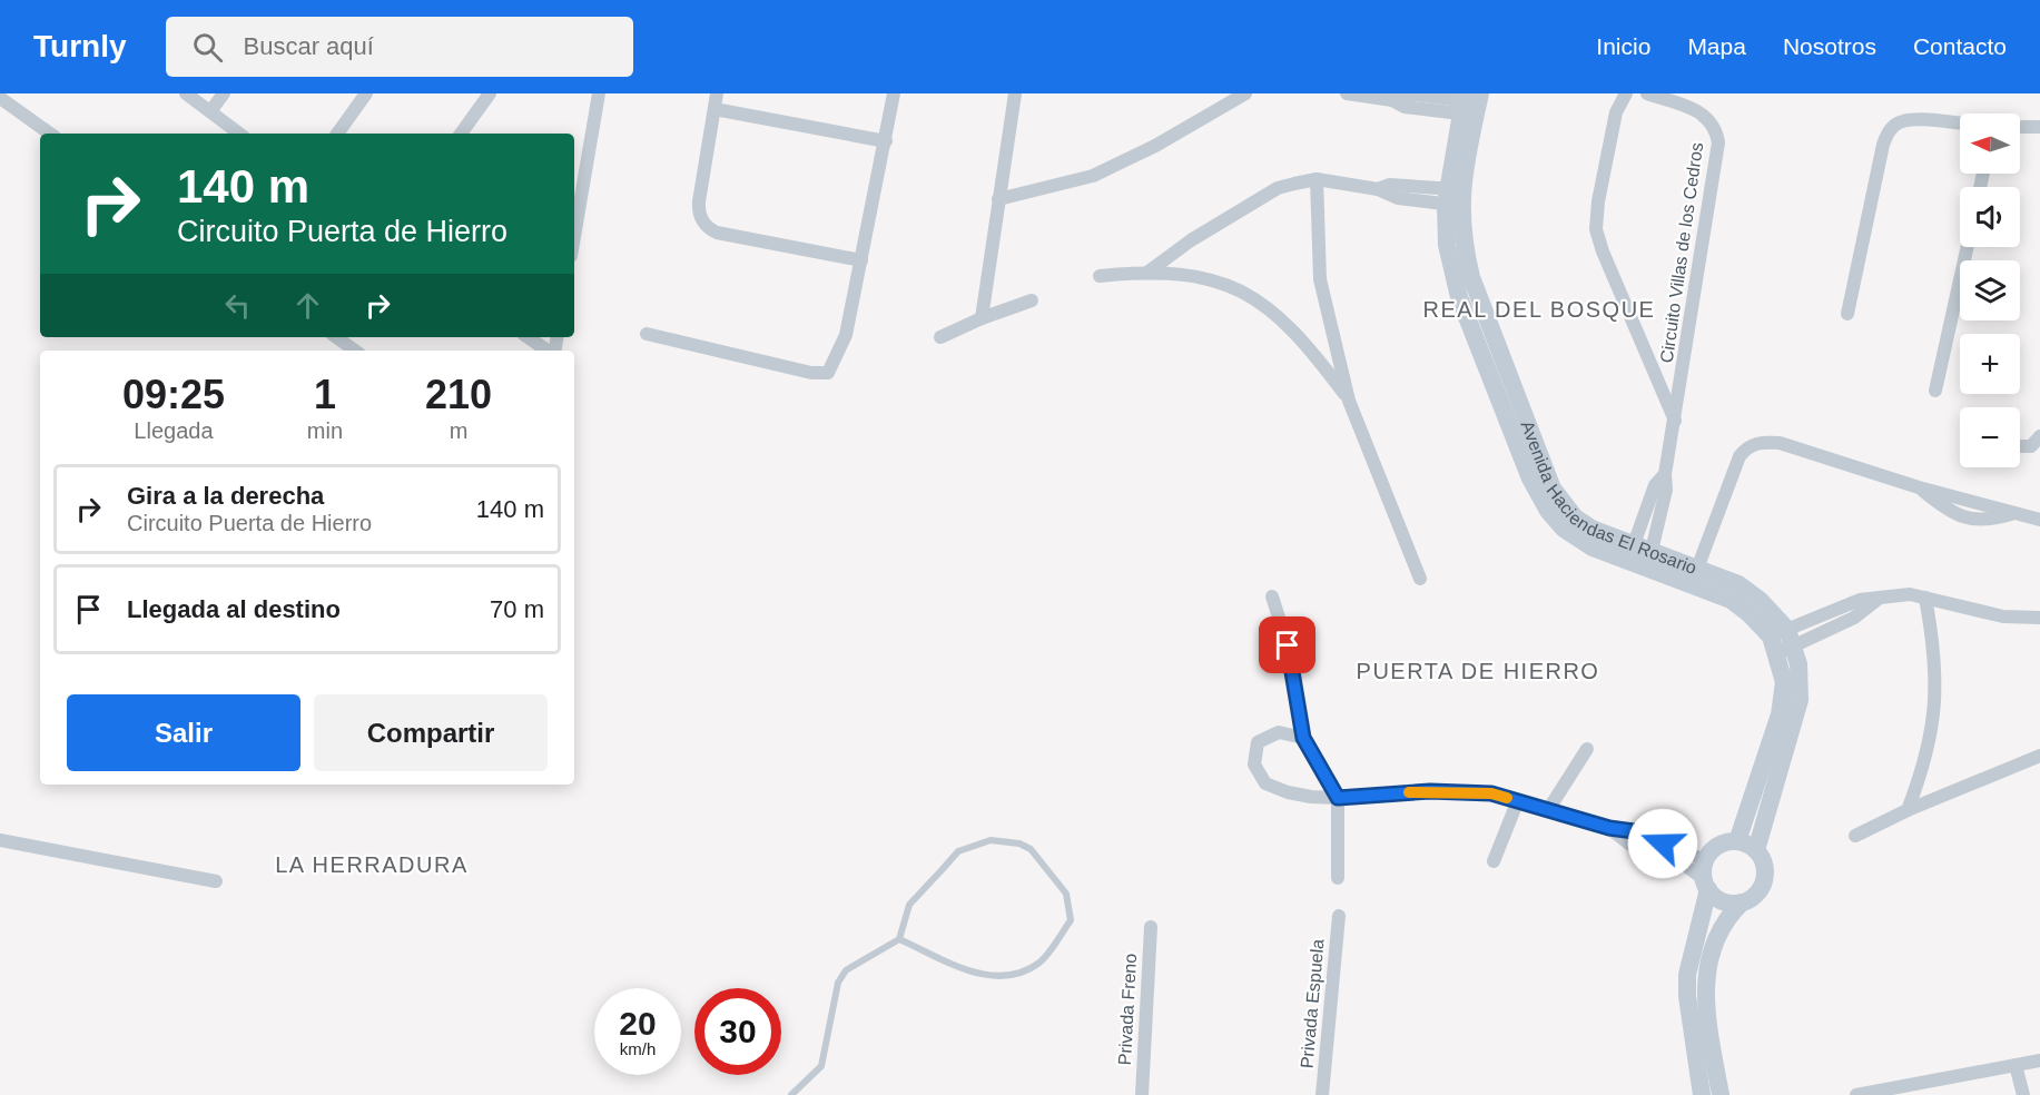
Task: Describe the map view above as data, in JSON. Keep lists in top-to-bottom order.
{
  "streets": {
    "street": [
      "Circuito Villas de los Cedros",
      "Avenida Haciendas El Rosario",
      "Privada Espuela",
      "Privada Freno"
    ]
  },
  "crossings": [
    ["Circuito Villas de los Cedros", "Avenida Haciendas El Rosario"]
  ],
  "districts": ["REAL DEL BOSQUE", "PUERTA DE HIERRO", "LA HERRADURA"],
  "north": "left",
  "page": {
    "header": "Turnly",
    "search": "Buscar aquí",
    "nav": [
      "Inicio",
      "Mapa",
      "Nosotros",
      "Contacto"
    ],
    "map_buttons": ["+", "−"],
    "turn": ["140 m", "Circuito Puerta de Hierro"],
    "eta": [
      "09:25",
      "Llegada",
      "1",
      "min",
      "210",
      "m"
    ],
    "list": [
      {
        "name": "Gira a la derecha",
        "note": "Circuito Puerta de Hierro",
        "value": "140 m"
      },
      {
        "name": "Llegada al destino",
        "value": "70 m"
      }
    ],
    "buttons": ["Salir", "Compartir"],
    "speed": "20 km/h",
    "limit": "30"
  }
}
